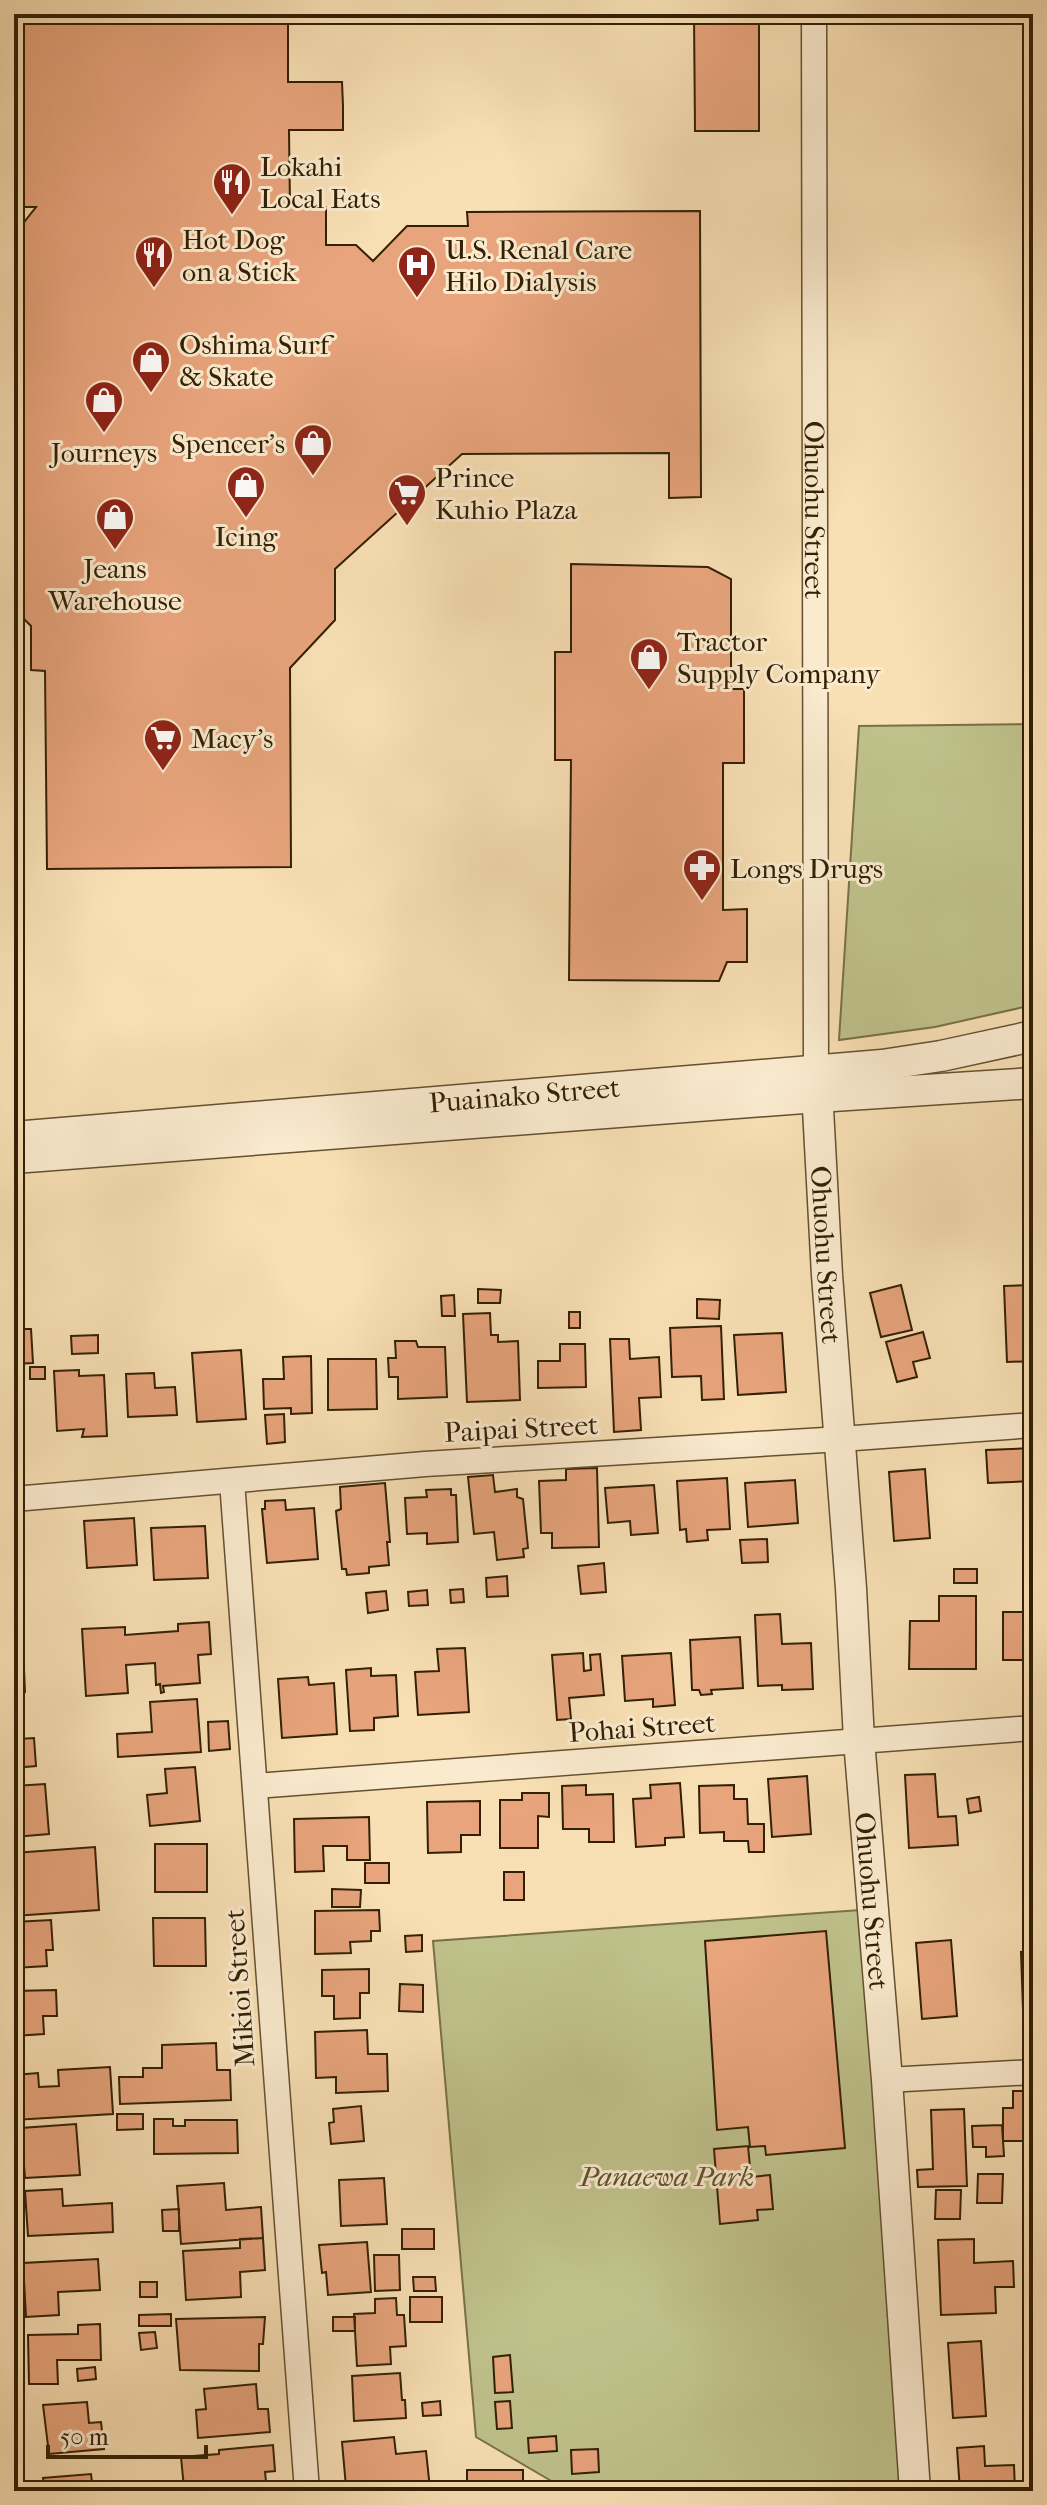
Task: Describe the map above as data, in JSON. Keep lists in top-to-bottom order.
{
  "streets": {
    "street": [
      "Ohuohu Street",
      "Puainako Street",
      "Paipai Street",
      "Pohai Street",
      "Mikioi Street"
    ]
  },
  "crossings": [
    ["Ohuohu Street", "Puainako Street"],
    ["Ohuohu Street", "Paipai Street"],
    ["Ohuohu Street", "Pohai Street"],
    ["Paipai Street", "Mikioi Street"],
    ["Pohai Street", "Mikioi Street"]
  ],
  "parks": ["Panaewa Park"],
  "places": {
    "restaurant": ["Lokahi Local Eats", "Hot Dog on a Stick"],
    "hospital": ["U.S. Renal Care Hilo Dialysis"],
    "shop": [
      "Oshima Surf & Skate",
      "Journeys",
      "Spencer's",
      "Icing",
      "Jeans Warehouse",
      "Tractor Supply Company"
    ],
    "supermarket": ["Prince Kuhio Plaza", "Macy's"],
    "pharmacy": ["Longs Drugs"]
  },
  "scale_bar": "50 m"
}
